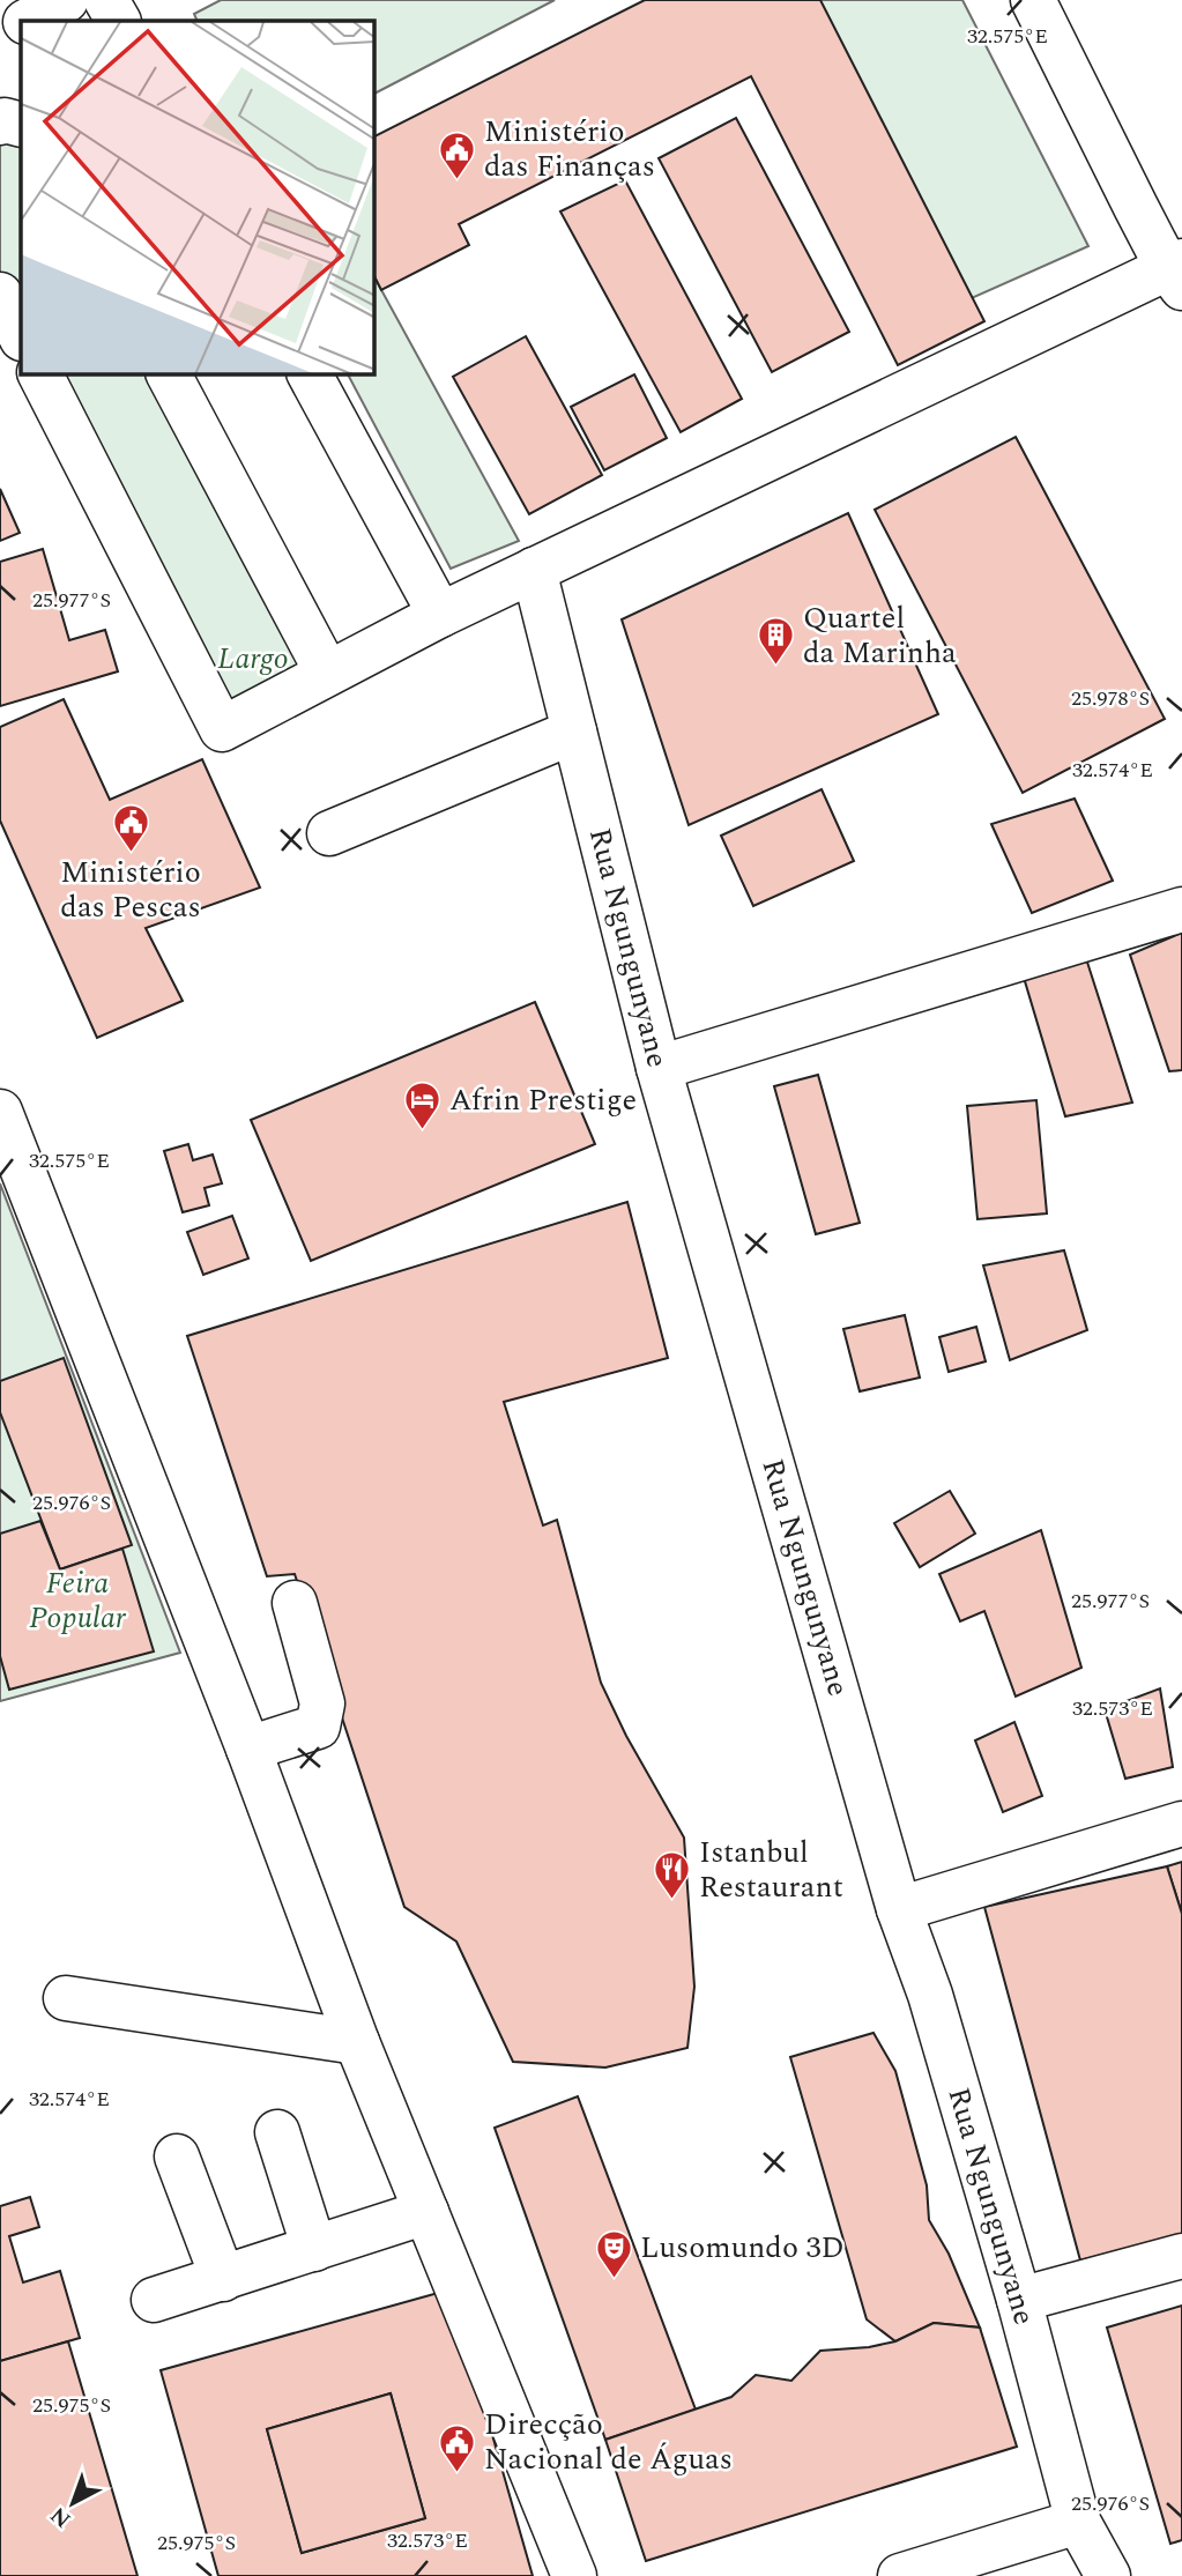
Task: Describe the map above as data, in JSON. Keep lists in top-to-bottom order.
{
  "streets": {
    "street": ["Rua Ngungunyane"]
  },
  "parks": ["Largo", "Feira Popular"],
  "places": {
    "public building": ["Ministério das Finanças", "Ministério das Pescas", "Direcção Nacional de Águas"],
    "building": ["Quartel da Marinha"],
    "hotel": ["Afrin Prestige"],
    "restaurant": ["Istanbul Restaurant"],
    "theatre": ["Lusomundo 3D"]
  },
  "north": "bottom left",
  "coordinates": [
    "32.575°E",
    "25.977°S",
    "25.978°S",
    "32.574°E",
    "25.976°S",
    "32.573°E",
    "25.975°S"
  ]
}
